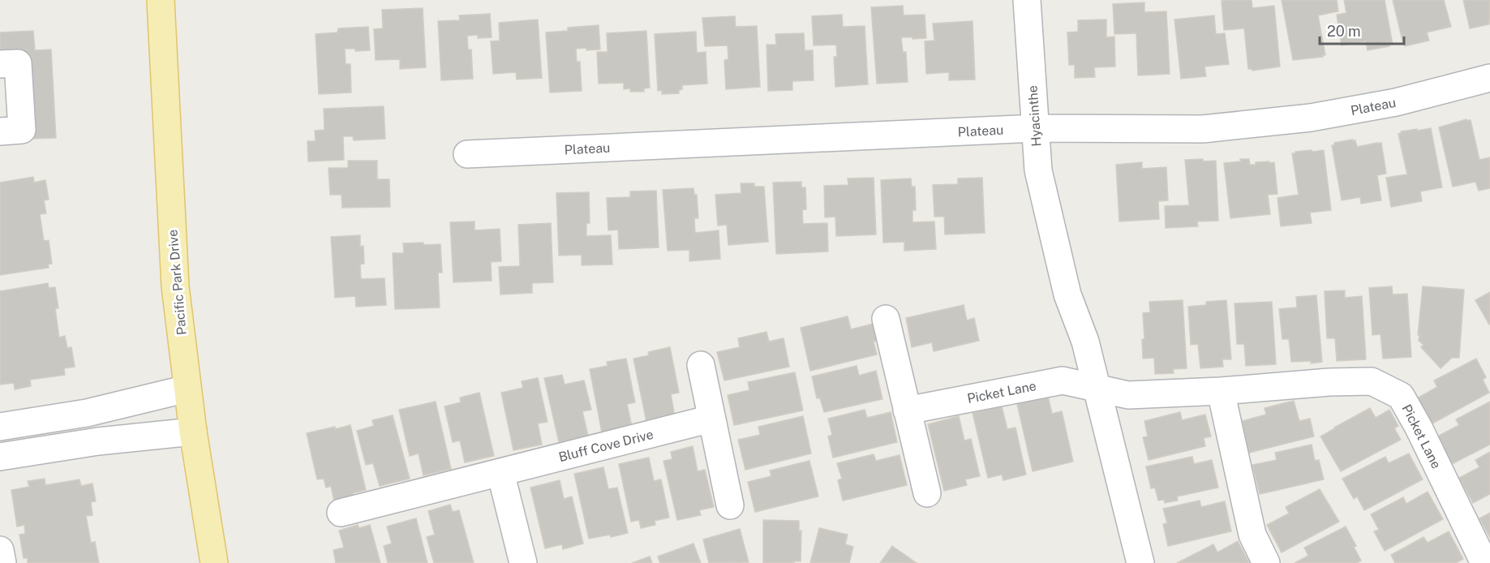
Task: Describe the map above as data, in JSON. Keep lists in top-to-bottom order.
{
  "streets": {
    "main road": ["Pacific Park Drive"],
    "street": [
      "Plateau",
      "Hyacinthe",
      "Picket Lane",
      "Bluff Cove Drive"
    ]
  },
  "crossings": [
    ["Plateau", "Hyacinthe"],
    ["Hyacinthe", "Picket Lane"]
  ],
  "scale_bar": "20 m"
}
